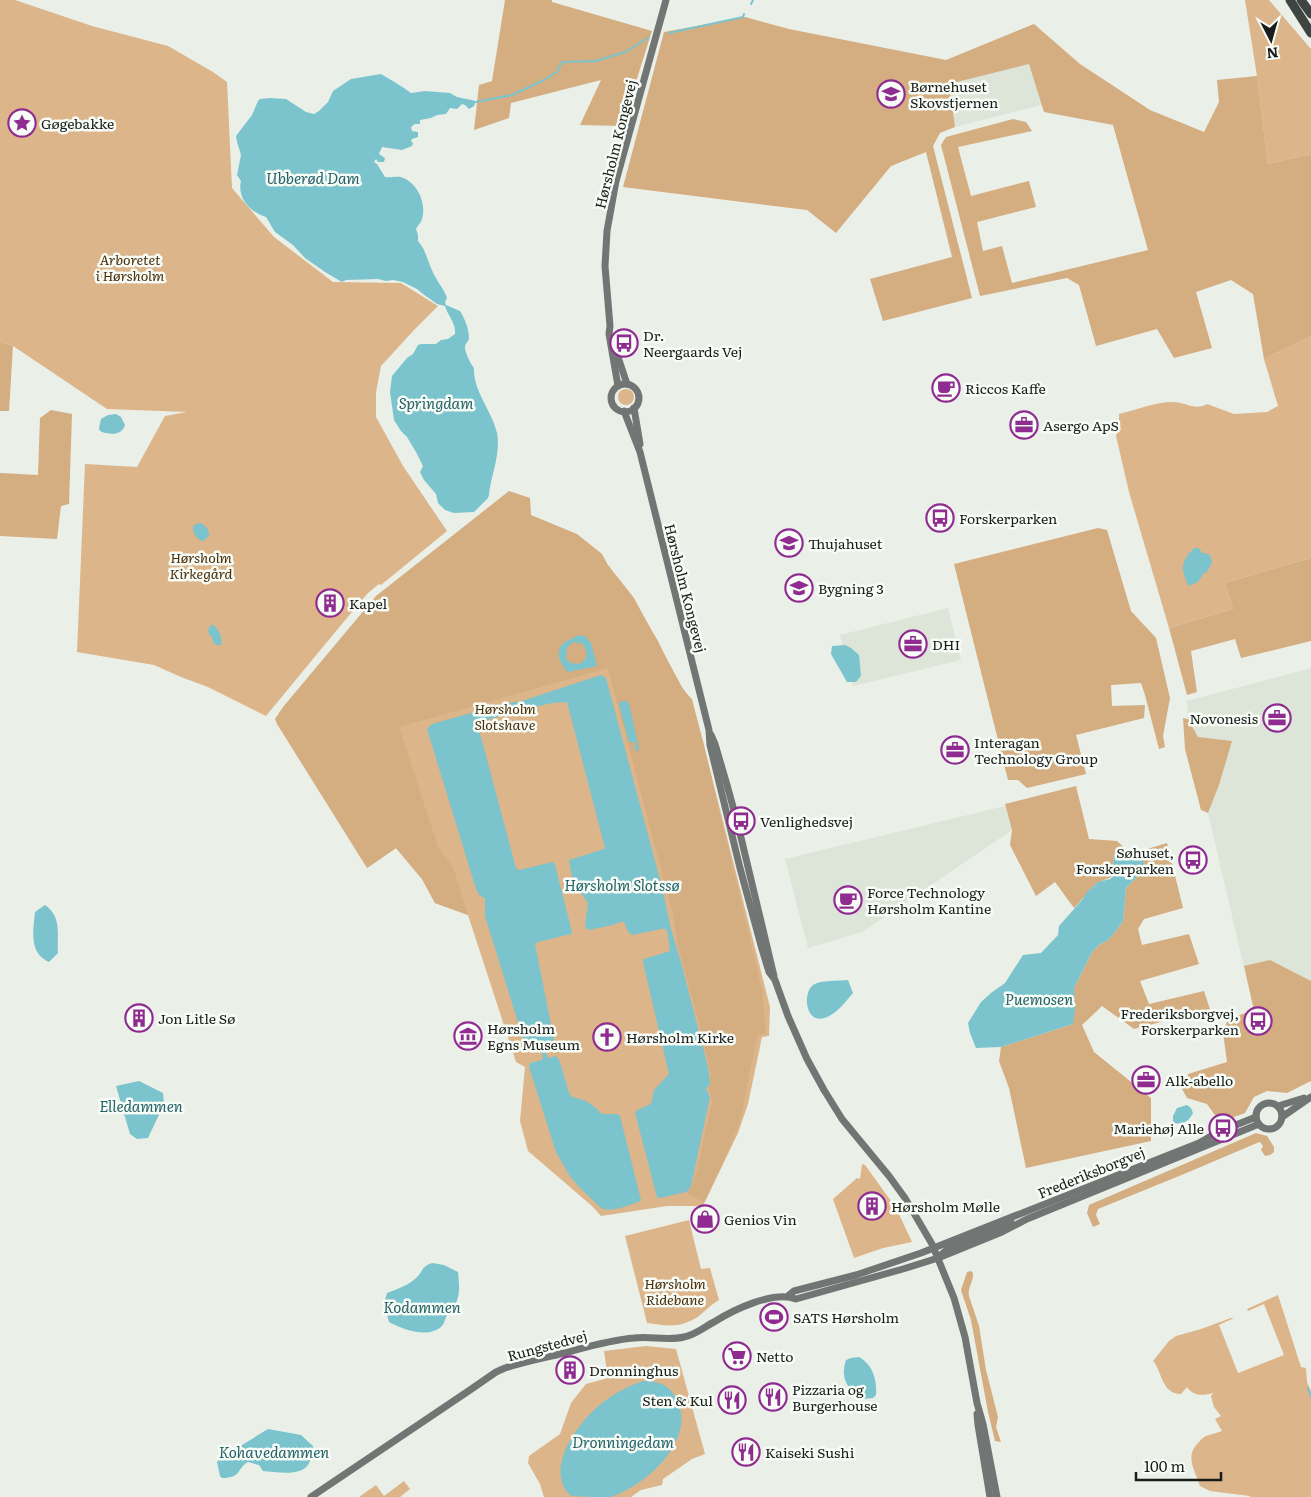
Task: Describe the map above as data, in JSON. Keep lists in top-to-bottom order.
{
  "streets": {
    "main road": ["Hørsholm Kongevej", "Frederiksborgvej", "Rungstedvej"]
  },
  "crossings": [
    ["Hørsholm Kongevej", "Frederiksborgvej"],
    ["Hørsholm Kongevej", "Rungstedvej"],
    ["Frederiksborgvej", "Rungstedvej"]
  ],
  "water": [
    "Ubberød Dam",
    "Springdam",
    "Hørsholm Slotssø",
    "Puemosen",
    "Elledammen",
    "Kodammen",
    "Dronningedam",
    "Kohavedammen"
  ],
  "parks": [
    "Arboretet i Hørsholm",
    "Hørsholm Kirkegård",
    "Hørsholm Slotshave",
    "Hørsholm Ridebane"
  ],
  "places": {
    "school or university": ["Børnehuset Skovstjernen", "Thujahuset", "Bygning 3"],
    "place": ["Gøgebakke"],
    "bus stop": [
      "Dr. Neergaards Vej",
      "Forskerparken",
      "Venlighedsvej",
      "Søhuset, Forskerparken",
      "Frederiksborgvej, Forskerparken",
      "Mariehøj Alle"
    ],
    "cafe": ["Riccos Kaffe", "Force Technology Hørsholm Kantine"],
    "office": [
      "Asergo ApS",
      "DHI",
      "Novonesis",
      "Interagan Technology Group",
      "Alk-abello"
    ],
    "building": [
      "Kapel",
      "Jon Litle Sø",
      "Hørsholm Mølle",
      "Dronninghus"
    ],
    "museum": ["Hørsholm Egns Museum"],
    "church": ["Hørsholm Kirke"],
    "shop": ["Genios Vin"],
    "sports": ["SATS Hørsholm"],
    "supermarket": ["Netto"],
    "restaurant": ["Pizzaria og Burgerhouse", "Sten & Kul", "Kaiseki Sushi"]
  },
  "scale_bar": "100 m",
  "north": "bottom"
}
